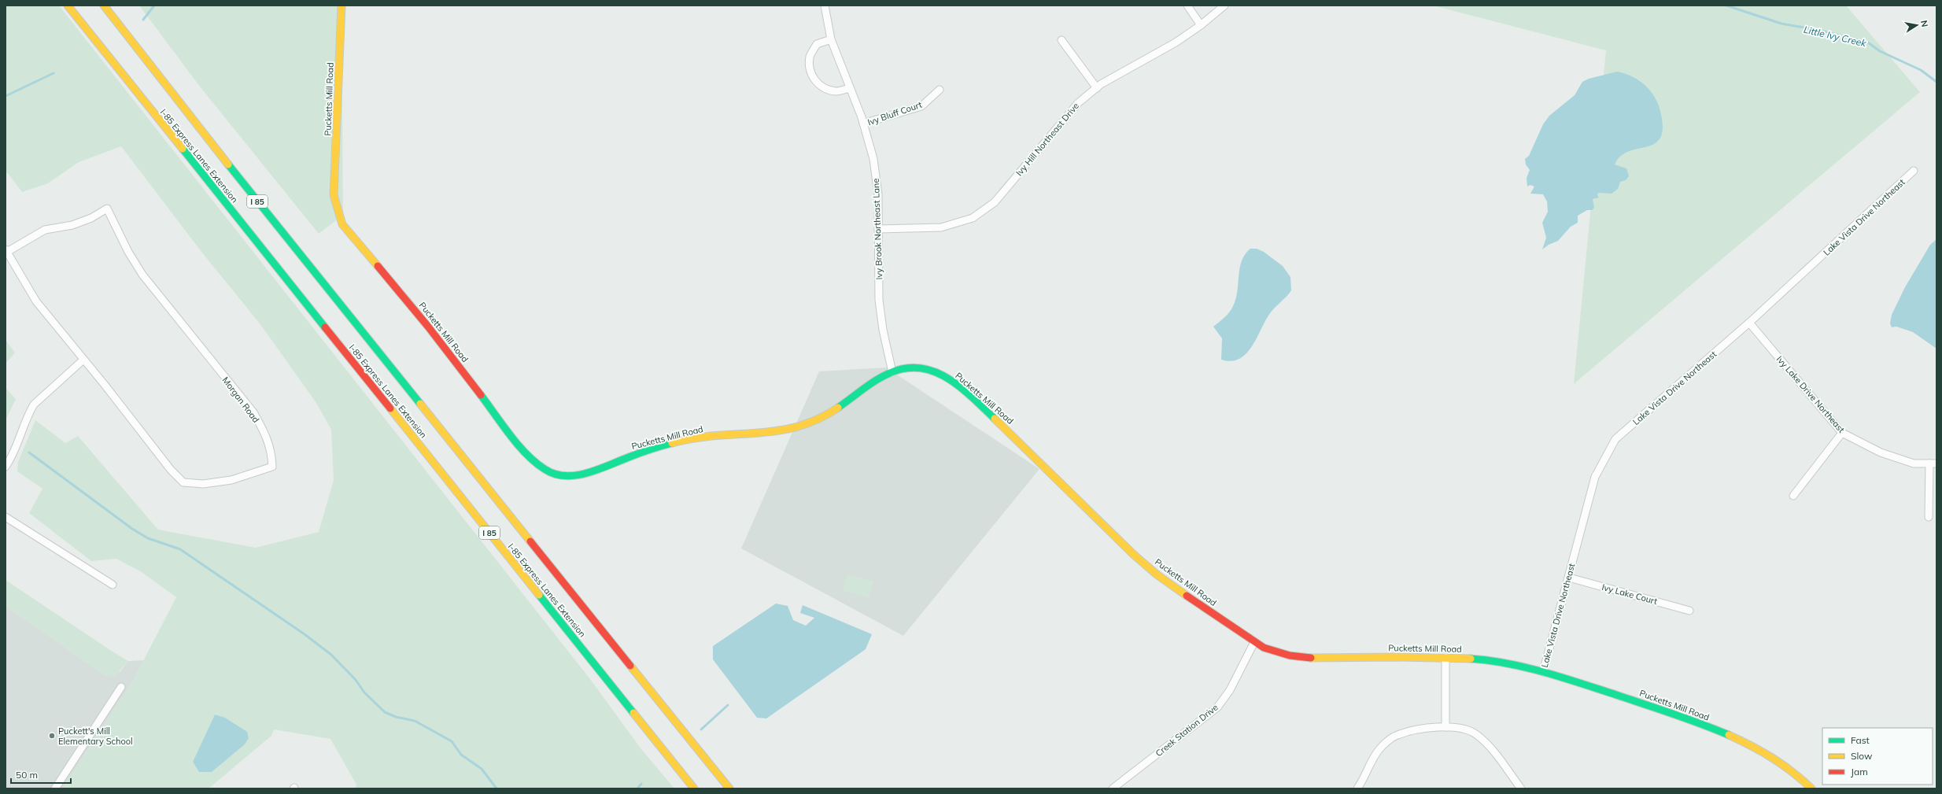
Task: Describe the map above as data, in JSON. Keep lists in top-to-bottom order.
{
  "streets": {
    "main road": ["Pucketts Mill Road", "I-85 Express Lanes Extension", "I 85"],
    "street": [
      "Ivy Bluff Court",
      "Ivy Hill Northeast Drive",
      "Lake Vista Drive Northeast",
      "Ivy Brook Northeast Lane",
      "Ivy Lake Drive Northeast",
      "Morgan Road",
      "Ivy Lake Court",
      "Creek Station Drive"
    ]
  },
  "crossings": [
    ["Pucketts Mill Road", "Lake Vista Drive Northeast"],
    ["Pucketts Mill Road", "Ivy Brook Northeast Lane"],
    ["Pucketts Mill Road", "Creek Station Drive"],
    ["Ivy Bluff Court", "Ivy Brook Northeast Lane"],
    ["Ivy Hill Northeast Drive", "Ivy Brook Northeast Lane"],
    ["Lake Vista Drive Northeast", "Ivy Lake Drive Northeast"],
    ["Lake Vista Drive Northeast", "Ivy Lake Court"]
  ],
  "water": ["Little Ivy Creek"],
  "places": ["Puckett's Mill Elementary School"],
  "legend": ["Fast", "Slow", "Jam"],
  "scale_bar": "50 m",
  "north": "right"
}
